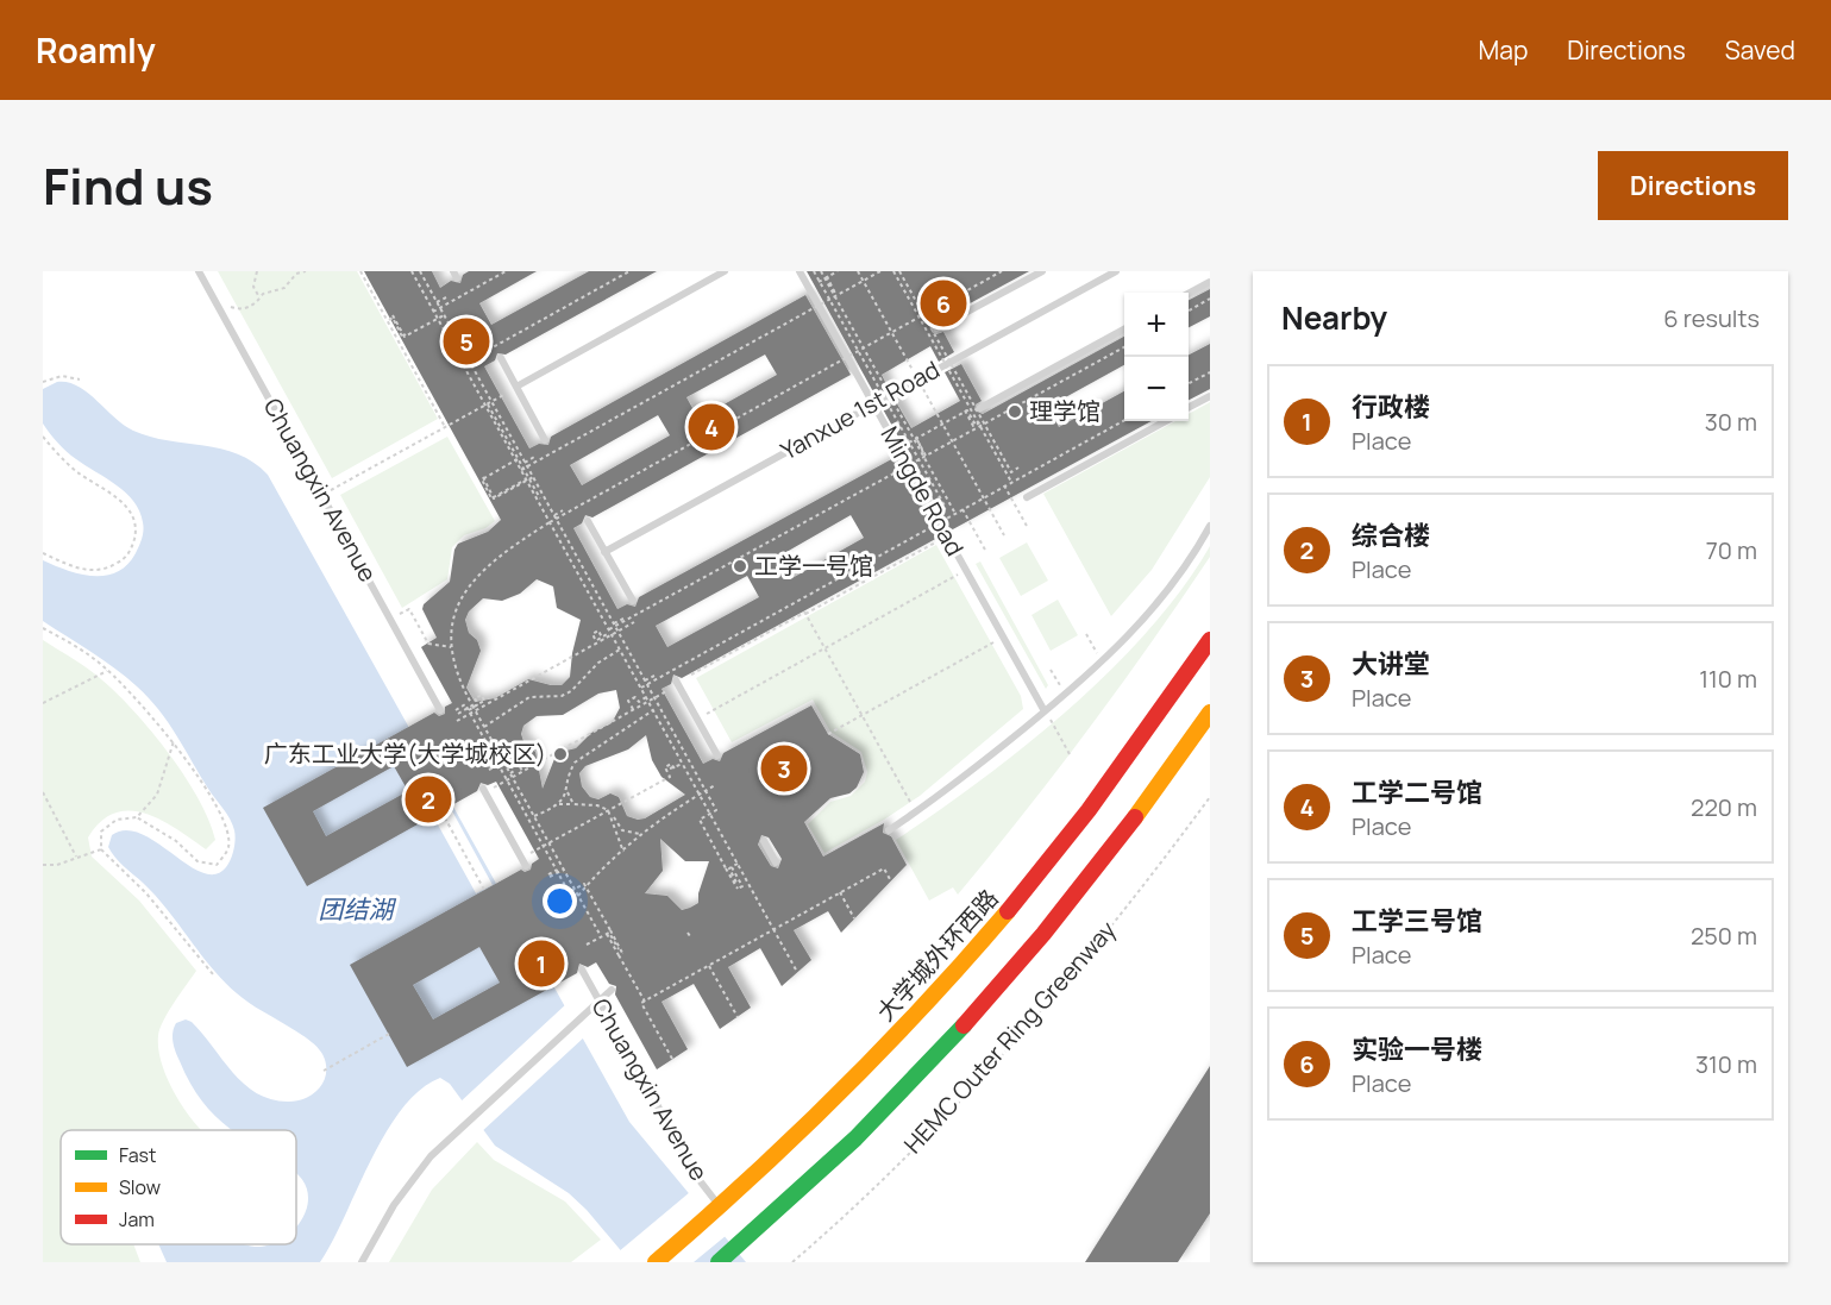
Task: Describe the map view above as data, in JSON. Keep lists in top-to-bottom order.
{
  "streets": {
    "main road": ["大学城外环西路"],
    "lane": ["Yanxue 1st Road", "Chuangxin Avenue", "Mingde Road"],
    "path": ["HEMC Outer Ring Greenway"]
  },
  "crossings": [
    ["Yanxue 1st Road", "Mingde Road"],
    ["Chuangxin Avenue", "大学城外环西路"]
  ],
  "water": ["团结湖"],
  "places": ["理学馆", "工学一号馆", "广东工业大学(大学城校区)"],
  "legend": ["Fast", "Slow", "Jam"],
  "page": {
    "header": "Roamly",
    "nav": ["Map", "Directions", "Saved"],
    "title": "Find us",
    "buttons": "Directions",
    "heading": ["Nearby", "6 results"],
    "pins": [
      "6",
      "5",
      "4",
      "3",
      "2",
      "1"
    ],
    "map_buttons": ["+", "−"],
    "list": [
      {
        "mark": "1",
        "name": "行政楼",
        "note": "Place",
        "value": "30 m"
      },
      {
        "mark": "2",
        "name": "综合楼",
        "note": "Place",
        "value": "70 m"
      },
      {
        "mark": "3",
        "name": "大讲堂",
        "note": "Place",
        "value": "110 m"
      },
      {
        "mark": "4",
        "name": "工学二号馆",
        "note": "Place",
        "value": "220 m"
      },
      {
        "mark": "5",
        "name": "工学三号馆",
        "note": "Place",
        "value": "250 m"
      },
      {
        "mark": "6",
        "name": "实验一号楼",
        "note": "Place",
        "value": "310 m"
      }
    ]
  }
}
